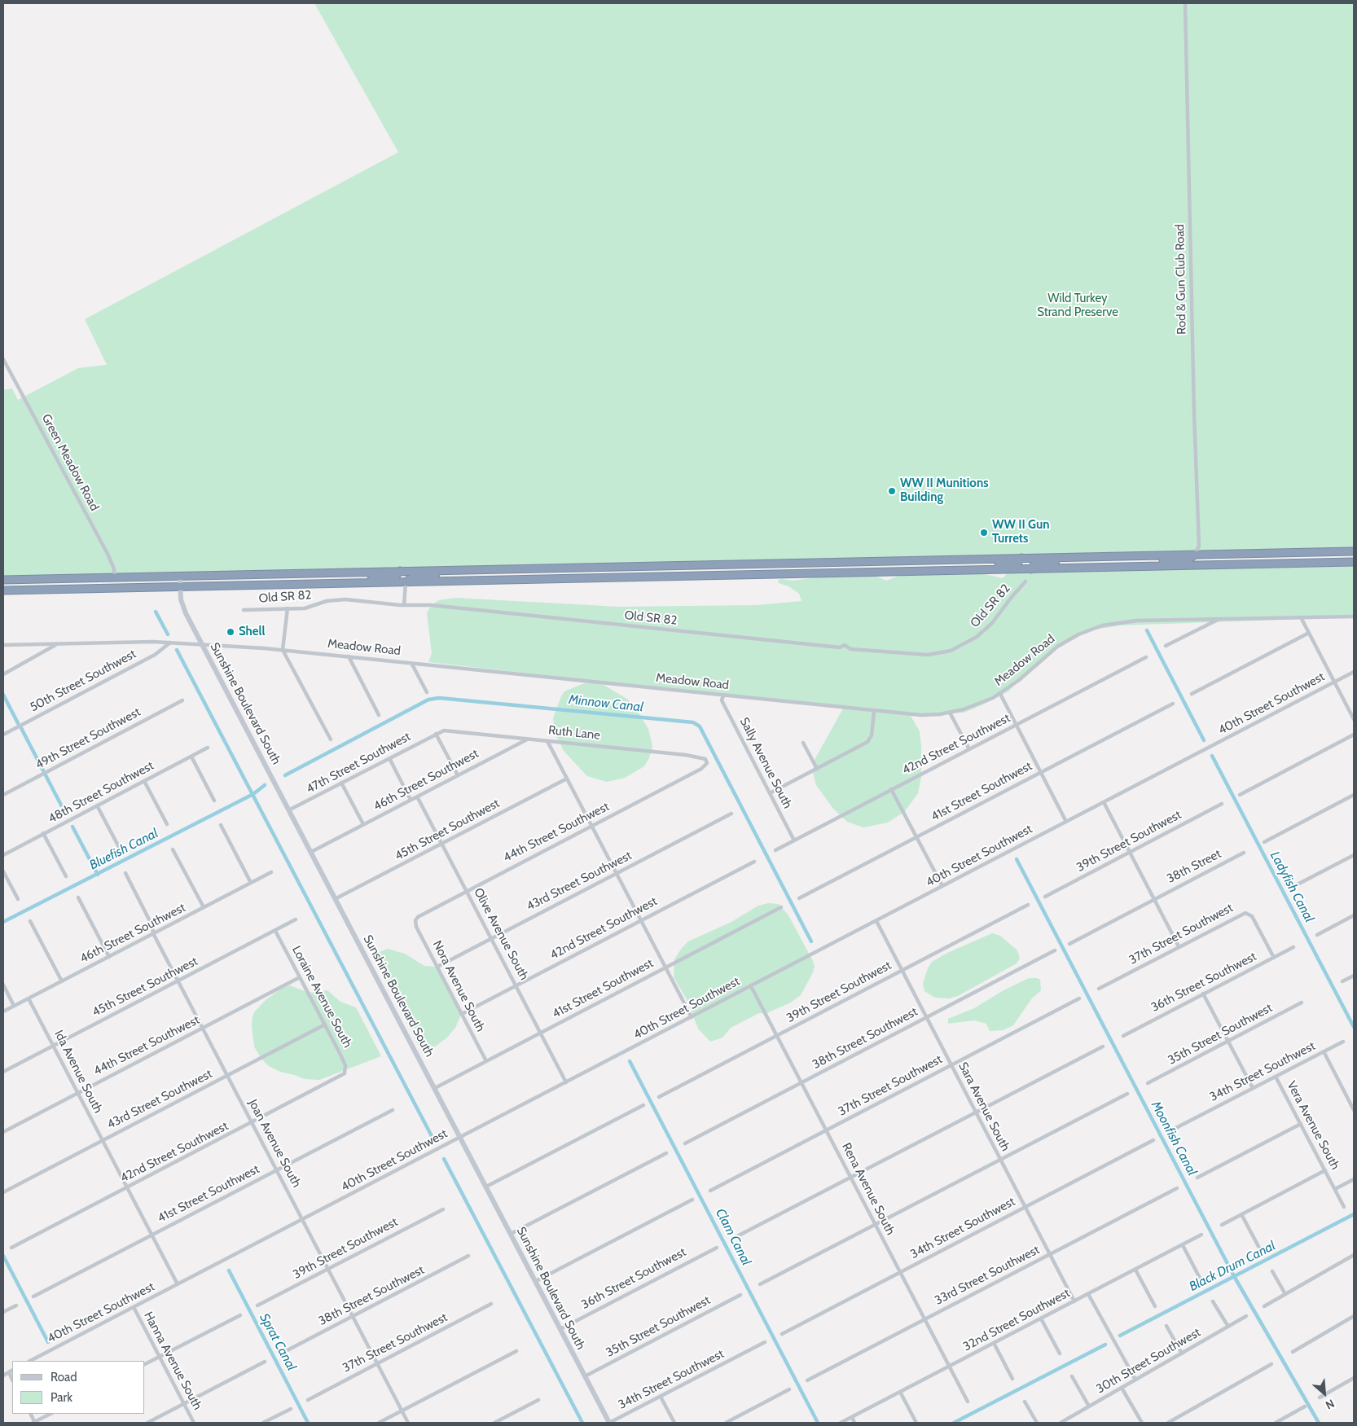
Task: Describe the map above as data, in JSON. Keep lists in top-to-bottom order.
{
  "streets": {
    "street": [
      "Rod & Gun Club Road",
      "Green Meadow Road",
      "Old SR 82",
      "Meadow Road",
      "50th Street Southwest",
      "Sunshine Boulevard South",
      "40th Street Southwest",
      "Ruth Lane",
      "49th Street Southwest",
      "42nd Street Southwest",
      "47th Street Southwest",
      "Sally Avenue South",
      "46th Street Southwest",
      "41st Street Southwest",
      "48th Street Southwest",
      "45th Street Southwest",
      "44th Street Southwest",
      "39th Street Southwest",
      "38th Street",
      "43rd Street Southwest",
      "Olive Avenue South",
      "37th Street Southwest",
      "36th Street Southwest",
      "Nora Avenue South",
      "Loraine Avenue South",
      "35th Street Southwest",
      "38th Street Southwest",
      "Ida Avenue South",
      "34th Street Southwest",
      "Sara Avenue South",
      "Vera Avenue South",
      "Joan Avenue South",
      "Rena Avenue South",
      "33rd Street Southwest",
      "32nd Street Southwest",
      "Hanna Avenue South",
      "30th Street Southwest"
    ]
  },
  "crossings": [
    ["Meadow Road", "50th Street Southwest"],
    ["Meadow Road", "Sunshine Boulevard South"],
    ["Meadow Road", "Sally Avenue South"],
    ["Sunshine Boulevard South", "40th Street Southwest"],
    ["Sunshine Boulevard South", "47th Street Southwest"],
    ["Sunshine Boulevard South", "46th Street Southwest"],
    ["Sunshine Boulevard South", "41st Street Southwest"],
    ["Sunshine Boulevard South", "45th Street Southwest"],
    ["Sunshine Boulevard South", "36th Street Southwest"],
    ["Sunshine Boulevard South", "35th Street Southwest"],
    ["Sunshine Boulevard South", "34th Street Southwest"],
    ["40th Street Southwest", "Olive Avenue South"],
    ["40th Street Southwest", "Ida Avenue South"],
    ["40th Street Southwest", "Sara Avenue South"],
    ["40th Street Southwest", "Joan Avenue South"],
    ["40th Street Southwest", "Rena Avenue South"],
    ["40th Street Southwest", "Hanna Avenue South"],
    ["Ruth Lane", "47th Street Southwest"],
    ["Ruth Lane", "46th Street Southwest"],
    ["Ruth Lane", "44th Street Southwest"],
    ["42nd Street Southwest", "Sally Avenue South"],
    ["42nd Street Southwest", "Olive Avenue South"],
    ["42nd Street Southwest", "Nora Avenue South"],
    ["42nd Street Southwest", "Loraine Avenue South"],
    ["42nd Street Southwest", "Ida Avenue South"],
    ["42nd Street Southwest", "Joan Avenue South"],
    ["46th Street Southwest", "Olive Avenue South"],
    ["46th Street Southwest", "Ida Avenue South"],
    ["46th Street Southwest", "Joan Avenue South"],
    ["41st Street Southwest", "Olive Avenue South"],
    ["41st Street Southwest", "Nora Avenue South"],
    ["41st Street Southwest", "Ida Avenue South"],
    ["41st Street Southwest", "Joan Avenue South"],
    ["45th Street Southwest", "Olive Avenue South"],
    ["45th Street Southwest", "Loraine Avenue South"],
    ["45th Street Southwest", "Ida Avenue South"],
    ["45th Street Southwest", "Joan Avenue South"],
    ["44th Street Southwest", "Olive Avenue South"],
    ["44th Street Southwest", "Nora Avenue South"],
    ["44th Street Southwest", "Loraine Avenue South"],
    ["44th Street Southwest", "Ida Avenue South"],
    ["44th Street Southwest", "Joan Avenue South"],
    ["39th Street Southwest", "Sara Avenue South"],
    ["39th Street Southwest", "Joan Avenue South"],
    ["39th Street Southwest", "Rena Avenue South"],
    ["43rd Street Southwest", "Olive Avenue South"],
    ["43rd Street Southwest", "Nora Avenue South"],
    ["43rd Street Southwest", "Loraine Avenue South"],
    ["43rd Street Southwest", "Ida Avenue South"],
    ["43rd Street Southwest", "Joan Avenue South"],
    ["37th Street Southwest", "36th Street Southwest"],
    ["37th Street Southwest", "Sara Avenue South"],
    ["37th Street Southwest", "Joan Avenue South"],
    ["37th Street Southwest", "Rena Avenue South"],
    ["38th Street Southwest", "Sara Avenue South"],
    ["38th Street Southwest", "Joan Avenue South"],
    ["38th Street Southwest", "Rena Avenue South"],
    ["34th Street Southwest", "Sara Avenue South"],
    ["34th Street Southwest", "Vera Avenue South"],
    ["34th Street Southwest", "Rena Avenue South"],
    ["Sara Avenue South", "33rd Street Southwest"],
    ["Sara Avenue South", "32nd Street Southwest"],
    ["Rena Avenue South", "33rd Street Southwest"],
    ["Rena Avenue South", "32nd Street Southwest"]
  ],
  "water": [
    "Minnow Canal",
    "Bluefish Canal",
    "Ladyfish Canal",
    "Moonfish Canal",
    "Clam Canal",
    "Black Drum Canal",
    "Sprat Canal"
  ],
  "parks": ["Wild Turkey Strand Preserve"],
  "places": ["WW II Munitions Building", "WW II Gun Turrets", "Shell"],
  "legend": ["Road", "Park"],
  "north": "bottom right"
}
